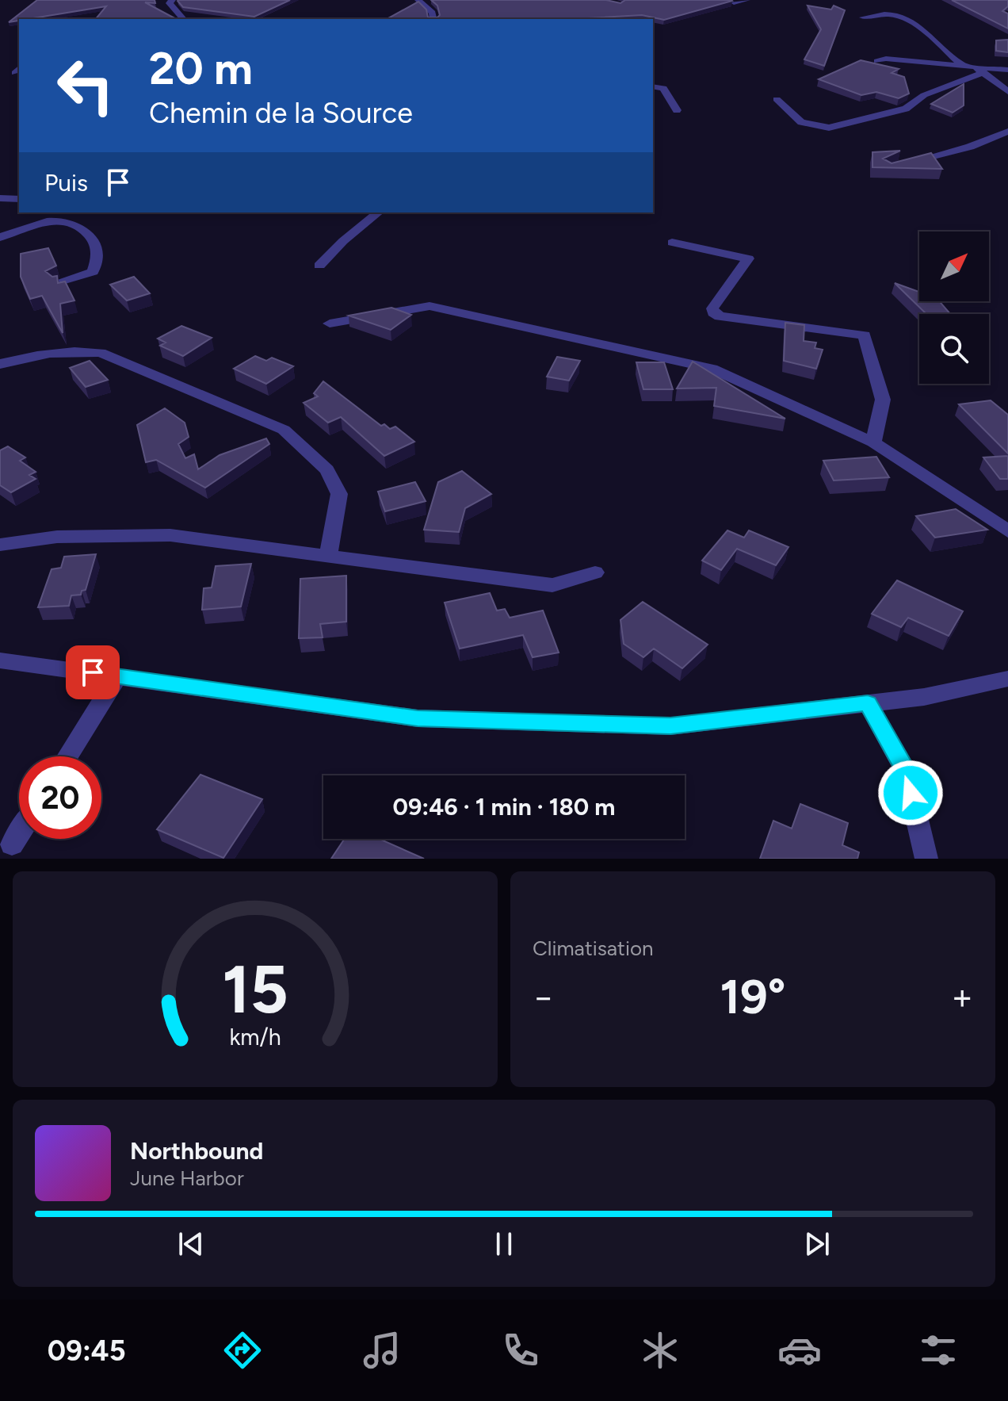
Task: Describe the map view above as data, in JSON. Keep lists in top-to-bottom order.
{
  "north": "top right",
  "page": {
    "turn": ["20 m", "Chemin de la Source"],
    "then": "Puis",
    "limit": "20",
    "trip": "09:46 · 1 min · 180 m",
    "tile": "Climatisation",
    "heat": ["−", "19°", "+"],
    "song": ["Northbound", "June Harbor"],
    "tabs": "09:45",
    "gauge": ["15", "km/h"]
  }
}
